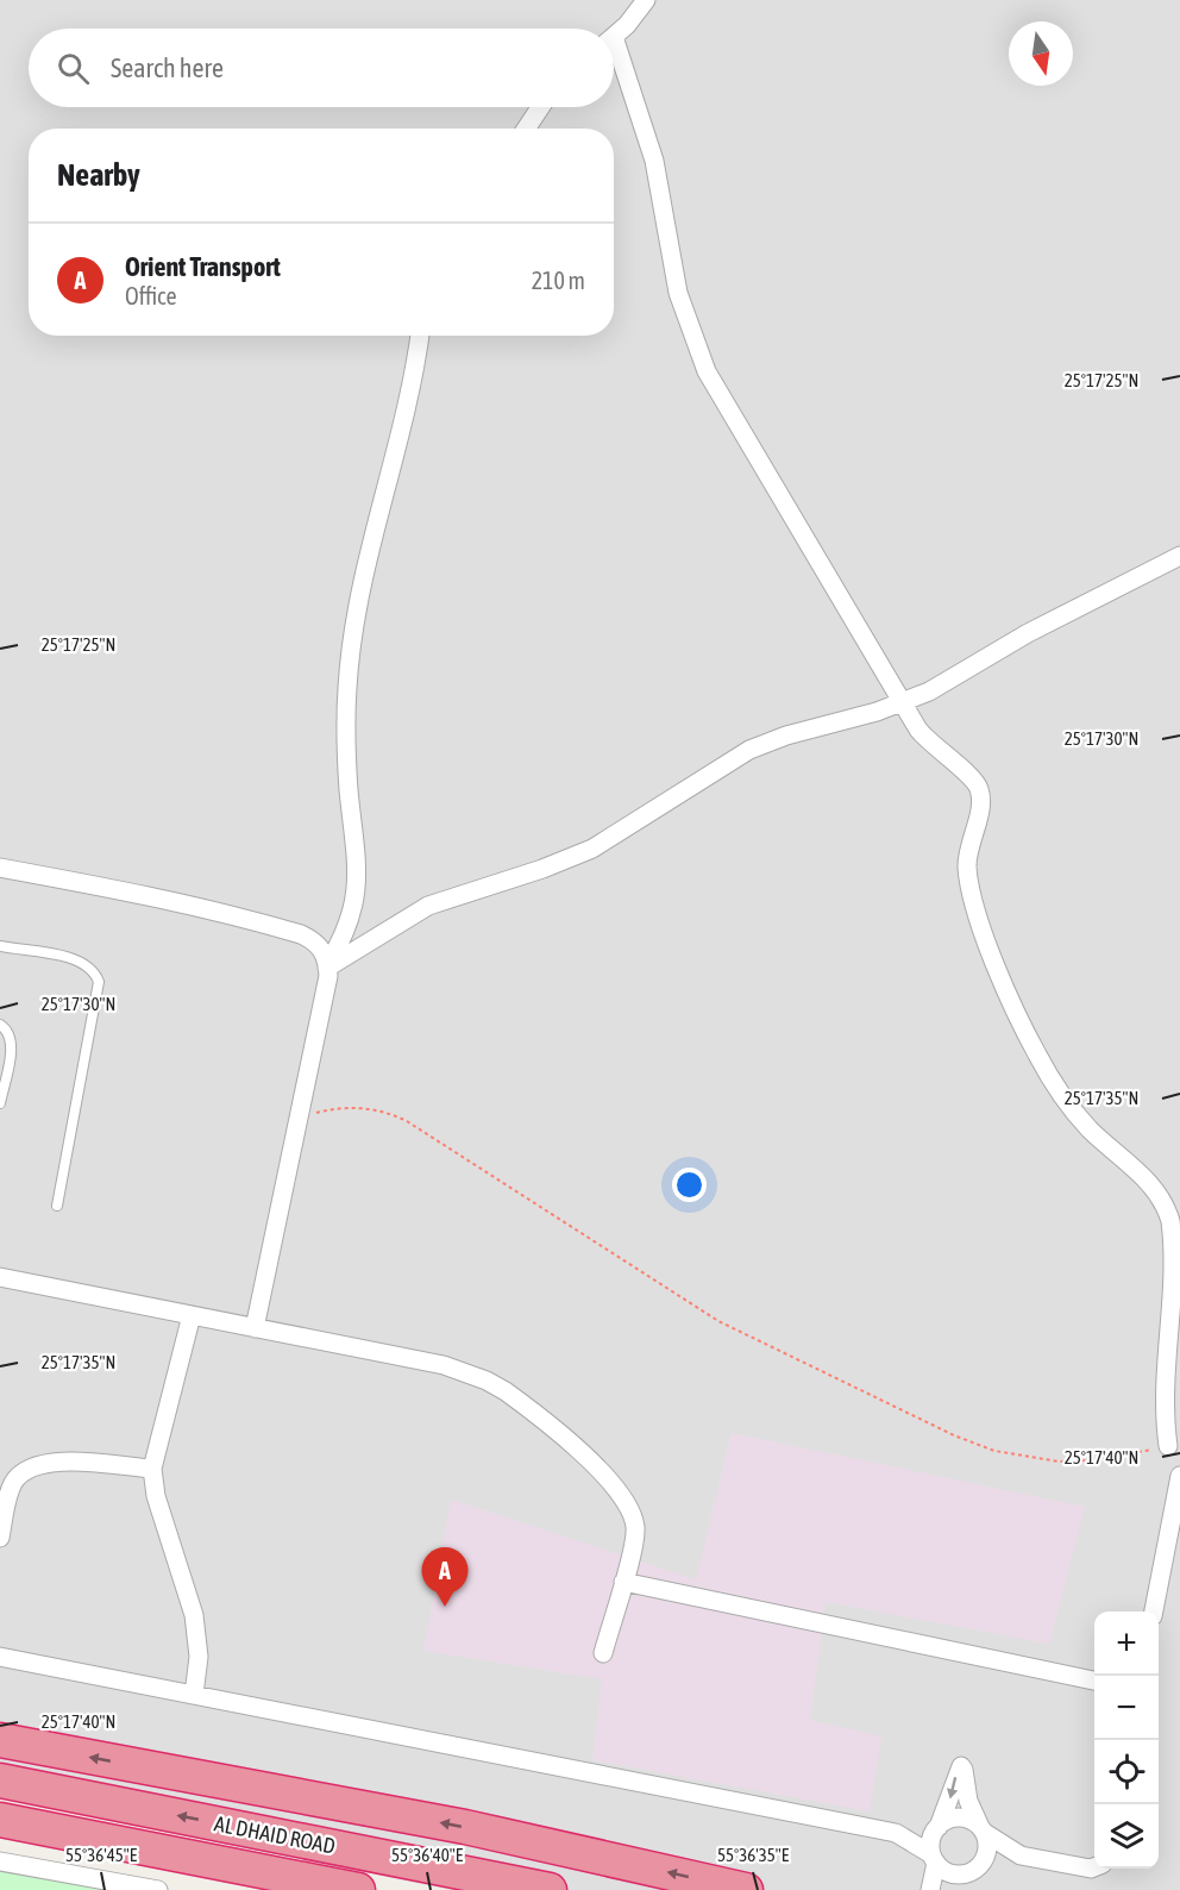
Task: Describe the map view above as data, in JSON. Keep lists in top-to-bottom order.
{
  "streets": {
    "highway": ["AL DHAID ROAD"]
  },
  "north": "bottom",
  "page": {
    "search": "Search here",
    "heading": "Nearby",
    "list": [
      {
        "mark": "A",
        "name": "Orient Transport",
        "note": "Office",
        "value": "210 m"
      }
    ],
    "pins": "A",
    "map_buttons": ["+", "−"]
  },
  "coordinates": [
    "25°17'25\"N",
    "25°17'30\"N",
    "25°17'35\"N",
    "25°17'40\"N",
    "55°36'45\"E",
    "55°36'40\"E",
    "55°36'35\"E"
  ]
}
